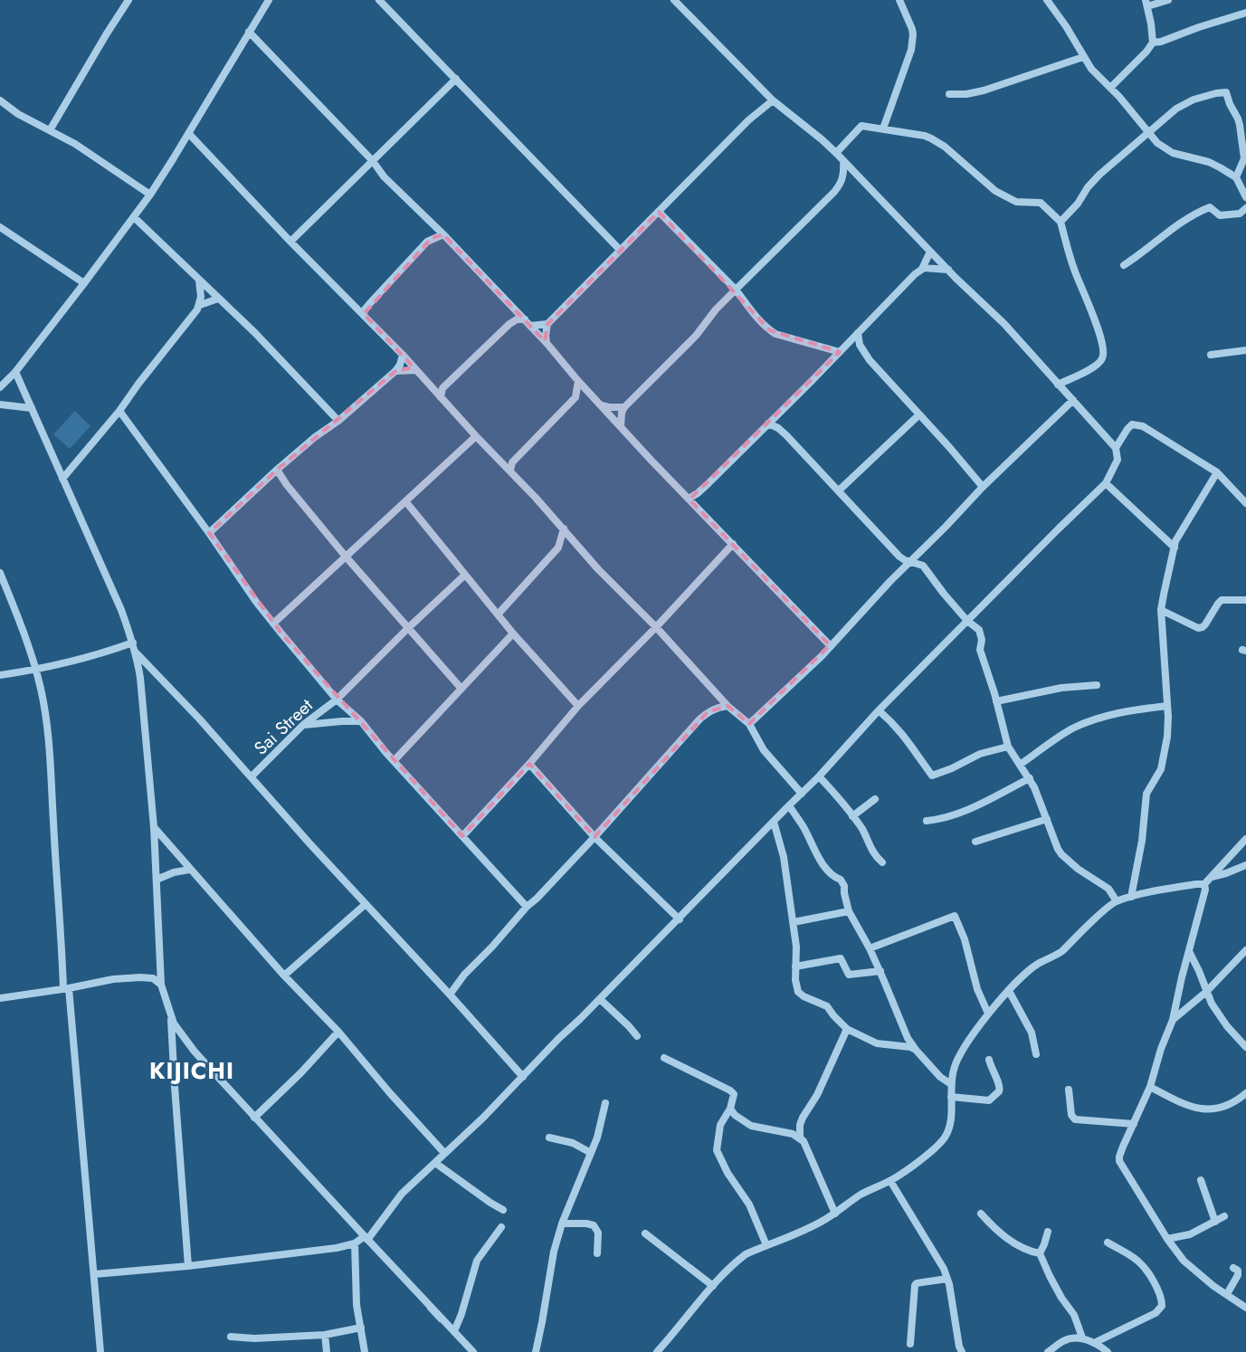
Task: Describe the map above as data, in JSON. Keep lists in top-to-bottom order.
{
  "streets": {
    "street": ["Sai Street"]
  },
  "districts": ["KIJICHI"]
}
